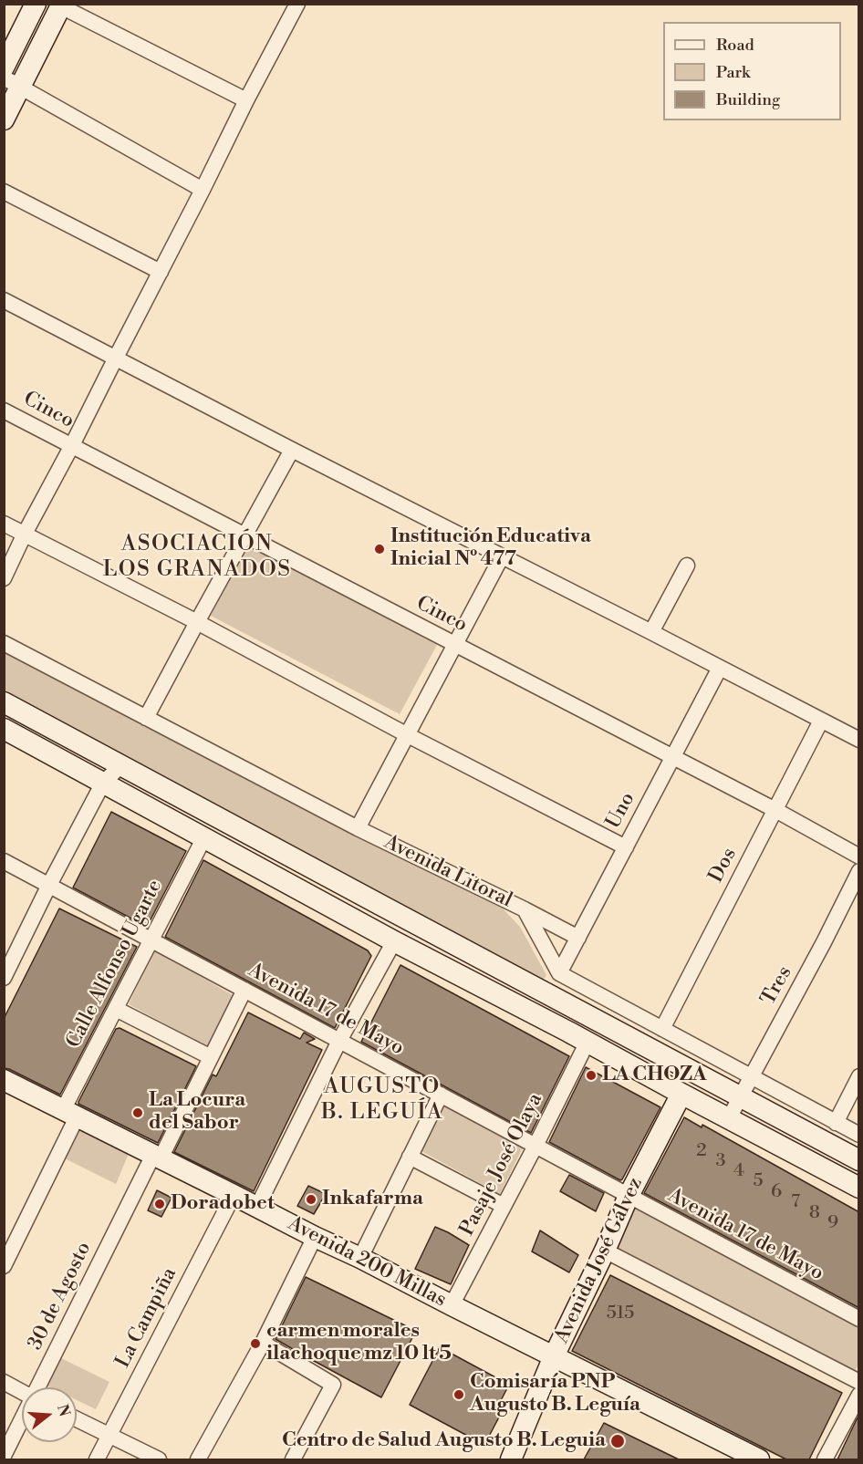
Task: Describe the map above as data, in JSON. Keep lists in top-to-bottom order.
{
  "streets": {
    "main road": ["Avenida José Gálvez", "Avenida 200 Millas"],
    "street": [
      "Cinco",
      "Uno",
      "Dos",
      "Avenida Litoral",
      "Calle Alfonso Ugarte",
      "Tres",
      "Avenida 17 de Mayo",
      "Pasaje José Olaya",
      "30 de Agosto",
      "La Campiña"
    ]
  },
  "crossings": [
    ["Cinco", "Uno"],
    ["Cinco", "Dos"],
    ["Uno", "Avenida Litoral"],
    ["Calle Alfonso Ugarte", "Avenida 17 de Mayo"],
    ["Calle Alfonso Ugarte", "Avenida 200 Millas"],
    ["Avenida 17 de Mayo", "Pasaje José Olaya"],
    ["Avenida 17 de Mayo", "Avenida José Gálvez"],
    ["Avenida 17 de Mayo", "30 de Agosto"],
    ["Pasaje José Olaya", "Avenida 200 Millas"],
    ["Avenida José Gálvez", "Avenida 200 Millas"],
    ["Avenida 200 Millas", "30 de Agosto"],
    ["Avenida 200 Millas", "La Campiña"]
  ],
  "districts": ["ASOCIACIÓN LOS GRANADOS", "AUGUSTO B. LEGUÍA"],
  "places": [
    "Institución Educativa Inicial Nº 477",
    "LA CHOZA",
    "La Locura del Sabor",
    "Inkafarma",
    "Doradobet",
    "carmen morales ilachoque mz 10 lt 5",
    "Comisaría PNP Augusto B. Leguía",
    "Centro de Salud Augusto B. Leguia"
  ],
  "house_numbers": [
    "2",
    "3",
    "4",
    "5",
    "6",
    "7",
    "8",
    "9",
    "515"
  ],
  "legend": ["Road", "Park", "Building"],
  "north": "right"
}
